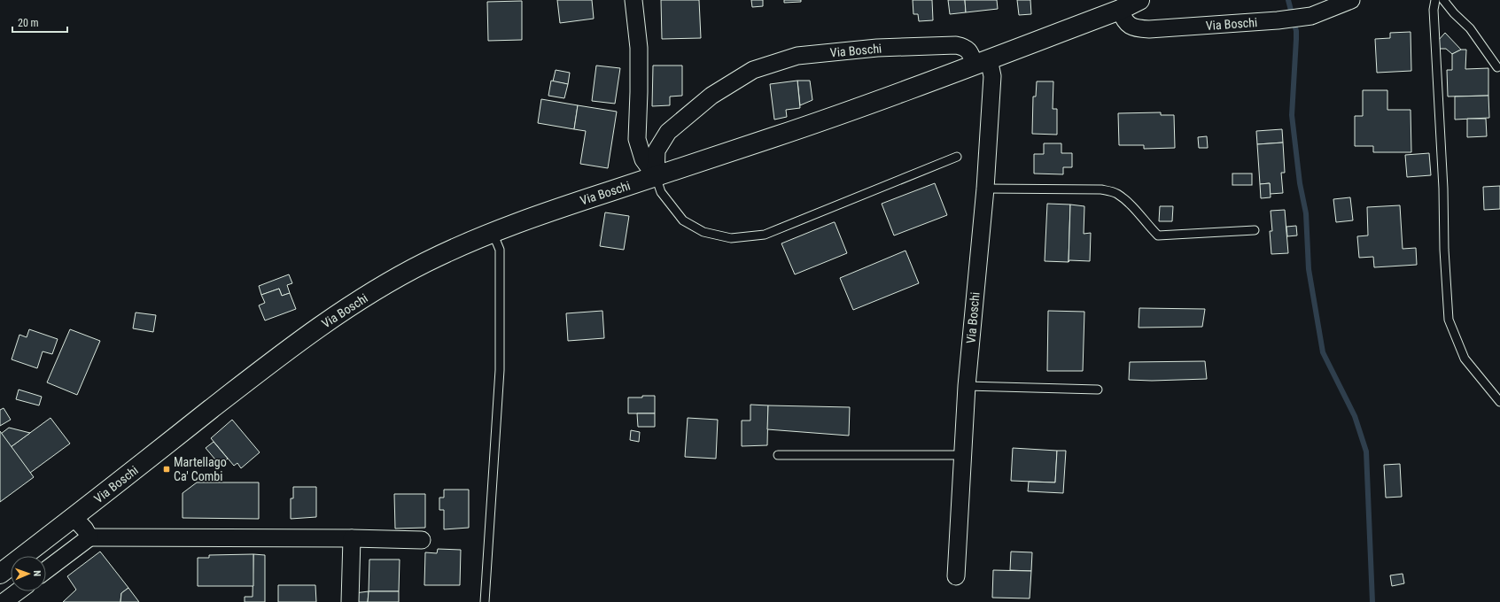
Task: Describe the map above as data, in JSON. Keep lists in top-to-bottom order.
{
  "streets": {
    "main road": ["Via Boschi"]
  },
  "places": {
    "transit": ["Martellago Ca' Combi"]
  },
  "scale_bar": "20 m",
  "north": "right"
}
